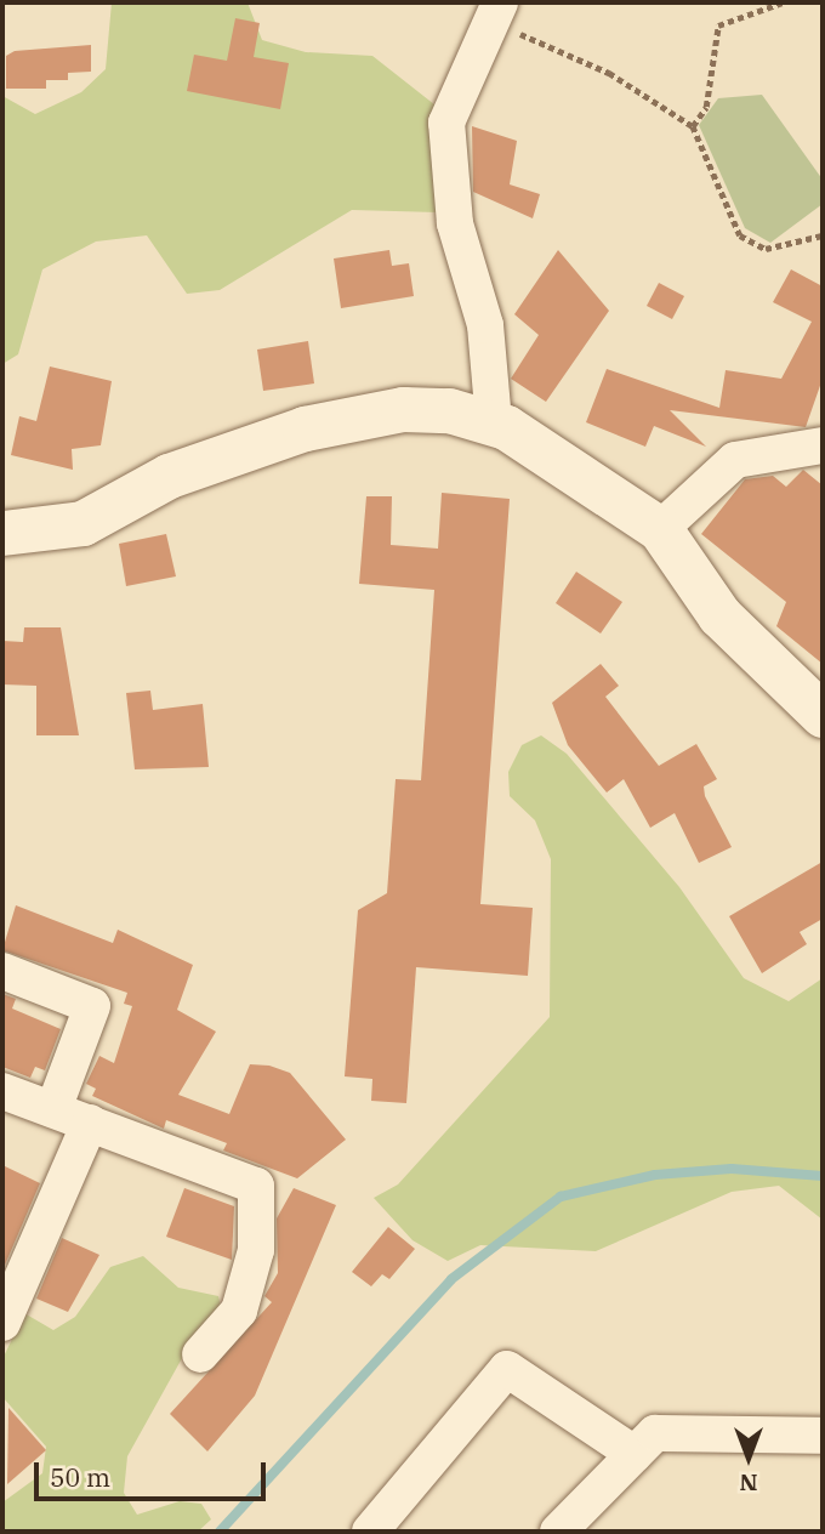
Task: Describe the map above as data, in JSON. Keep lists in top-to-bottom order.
{
  "scale_bar": "50 m",
  "north": "bottom"
}
